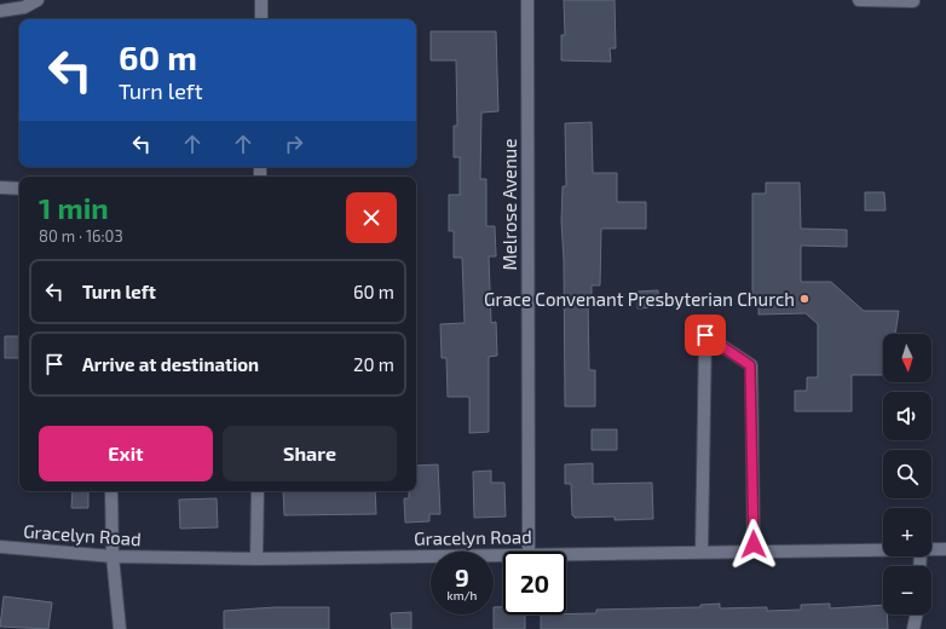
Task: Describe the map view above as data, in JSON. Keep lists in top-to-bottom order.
{
  "streets": {
    "street": ["Melrose Avenue", "Gracelyn Road"]
  },
  "places": ["Grace Convenant Presbyterian Church"],
  "north": "bottom",
  "page": {
    "turn": ["60 m", "Turn left"],
    "heading": ["1 min", "80 m · 16:03"],
    "list": [
      {
        "name": "Turn left",
        "value": "60 m"
      },
      {
        "name": "Arrive at destination",
        "value": "20 m"
      }
    ],
    "map_buttons": ["+", "−"],
    "buttons": ["Exit", "Share"],
    "speed": "9 km/h",
    "limit": "20"
  }
}
